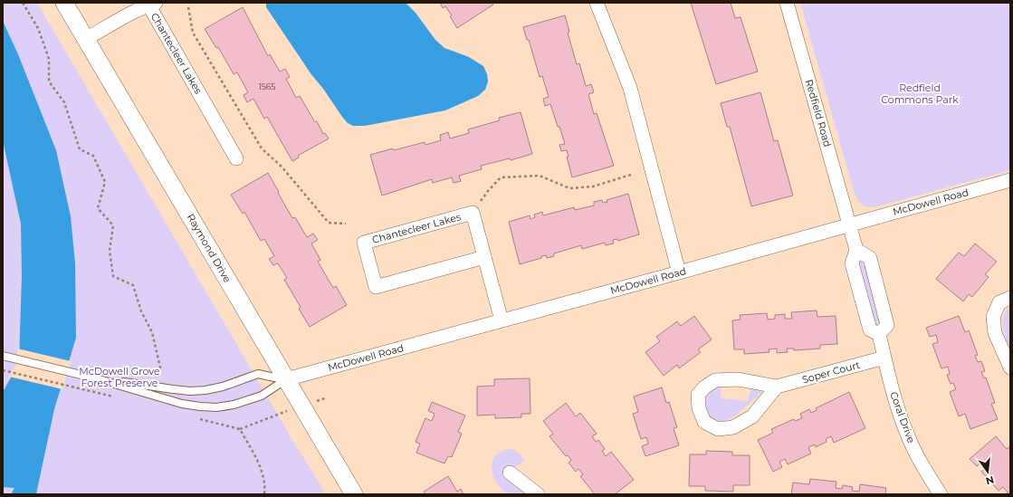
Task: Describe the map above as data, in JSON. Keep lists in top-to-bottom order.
{
  "streets": {
    "street": [
      "Chantecleer Lakes",
      "Redfield Road",
      "McDowell Road",
      "Raymond Drive",
      "Soper Court",
      "Coral Drive"
    ]
  },
  "crossings": [
    ["Chantecleer Lakes", "McDowell Road"],
    ["Chantecleer Lakes", "Raymond Drive"],
    ["Redfield Road", "McDowell Road"],
    ["McDowell Road", "Raymond Drive"],
    ["Soper Court", "Coral Drive"]
  ],
  "parks": ["Redfield Commons Park", "McDowell Grove Forest Preserve"],
  "house_numbers": ["1565"],
  "north": "bottom"
}
